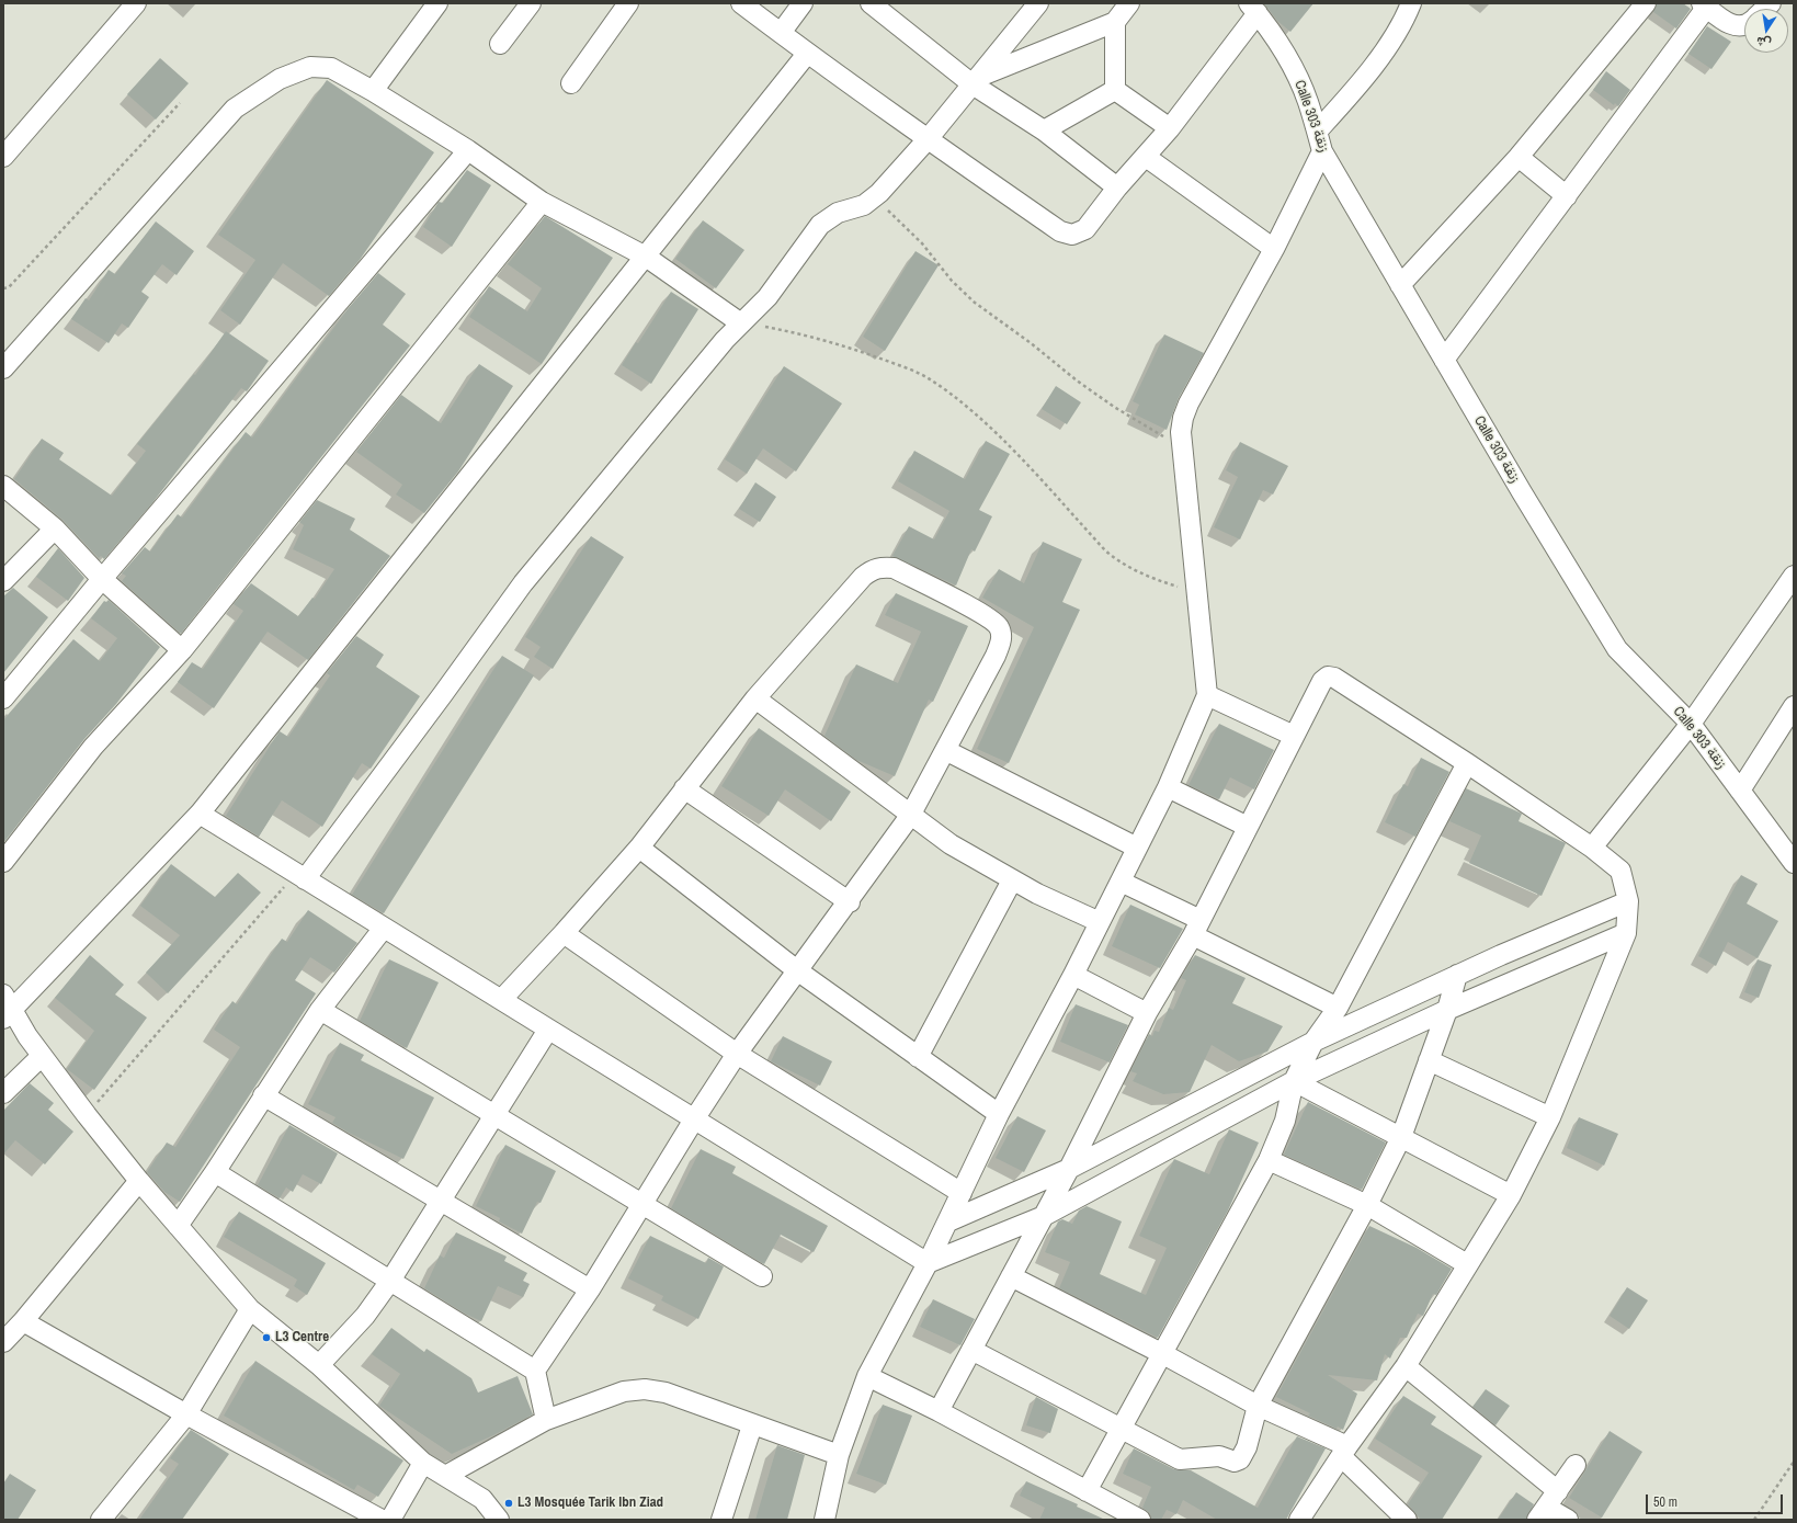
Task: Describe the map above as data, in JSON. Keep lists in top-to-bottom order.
{
  "streets": {
    "street": ["Calle 303 زنقة"]
  },
  "places": ["L3 Centre", "L3 Mosquée Tarik Ibn Ziad"],
  "scale_bar": "50 m",
  "north": "bottom"
}
